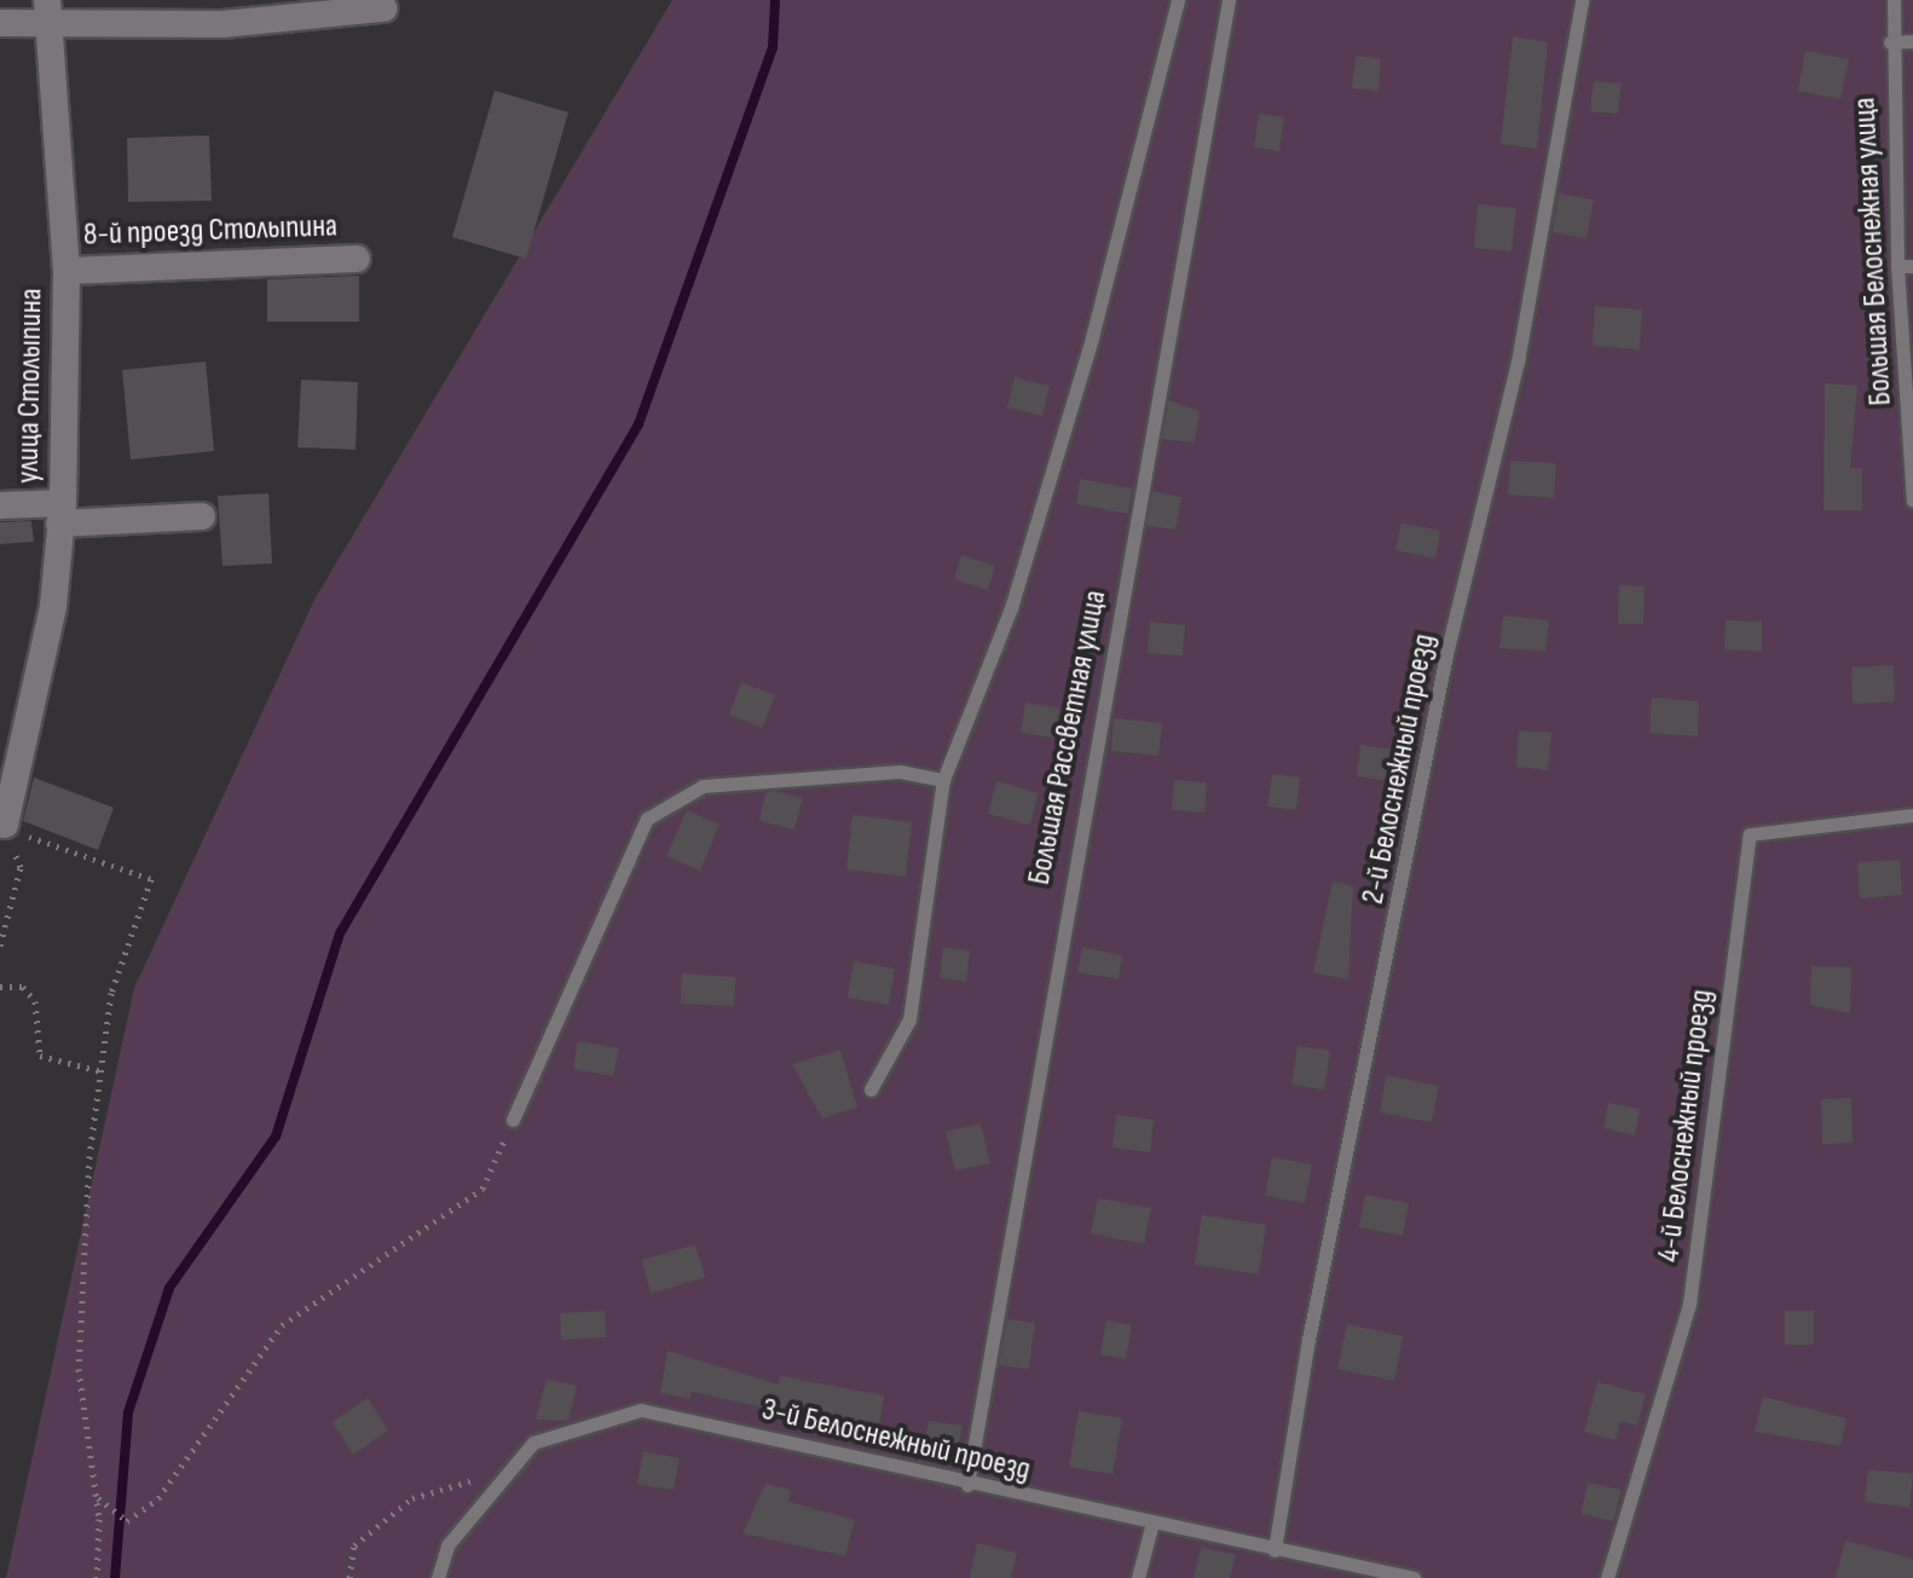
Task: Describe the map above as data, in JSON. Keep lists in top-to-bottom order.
{
  "streets": {
    "street": ["8-й проезд Столыпина", "улица Столыпина"],
    "lane": [
      "Большая Белоснежная улица",
      "Большая Рассветная улица",
      "2-й Белоснежный проезд",
      "4-й Белоснежный проезд",
      "3-й Белоснежный проезд"
    ]
  },
  "crossings": [
    ["8-й проезд Столыпина", "улица Столыпина"],
    ["Большая Рассветная улица", "3-й Белоснежный проезд"],
    ["2-й Белоснежный проезд", "3-й Белоснежный проезд"]
  ]
}
